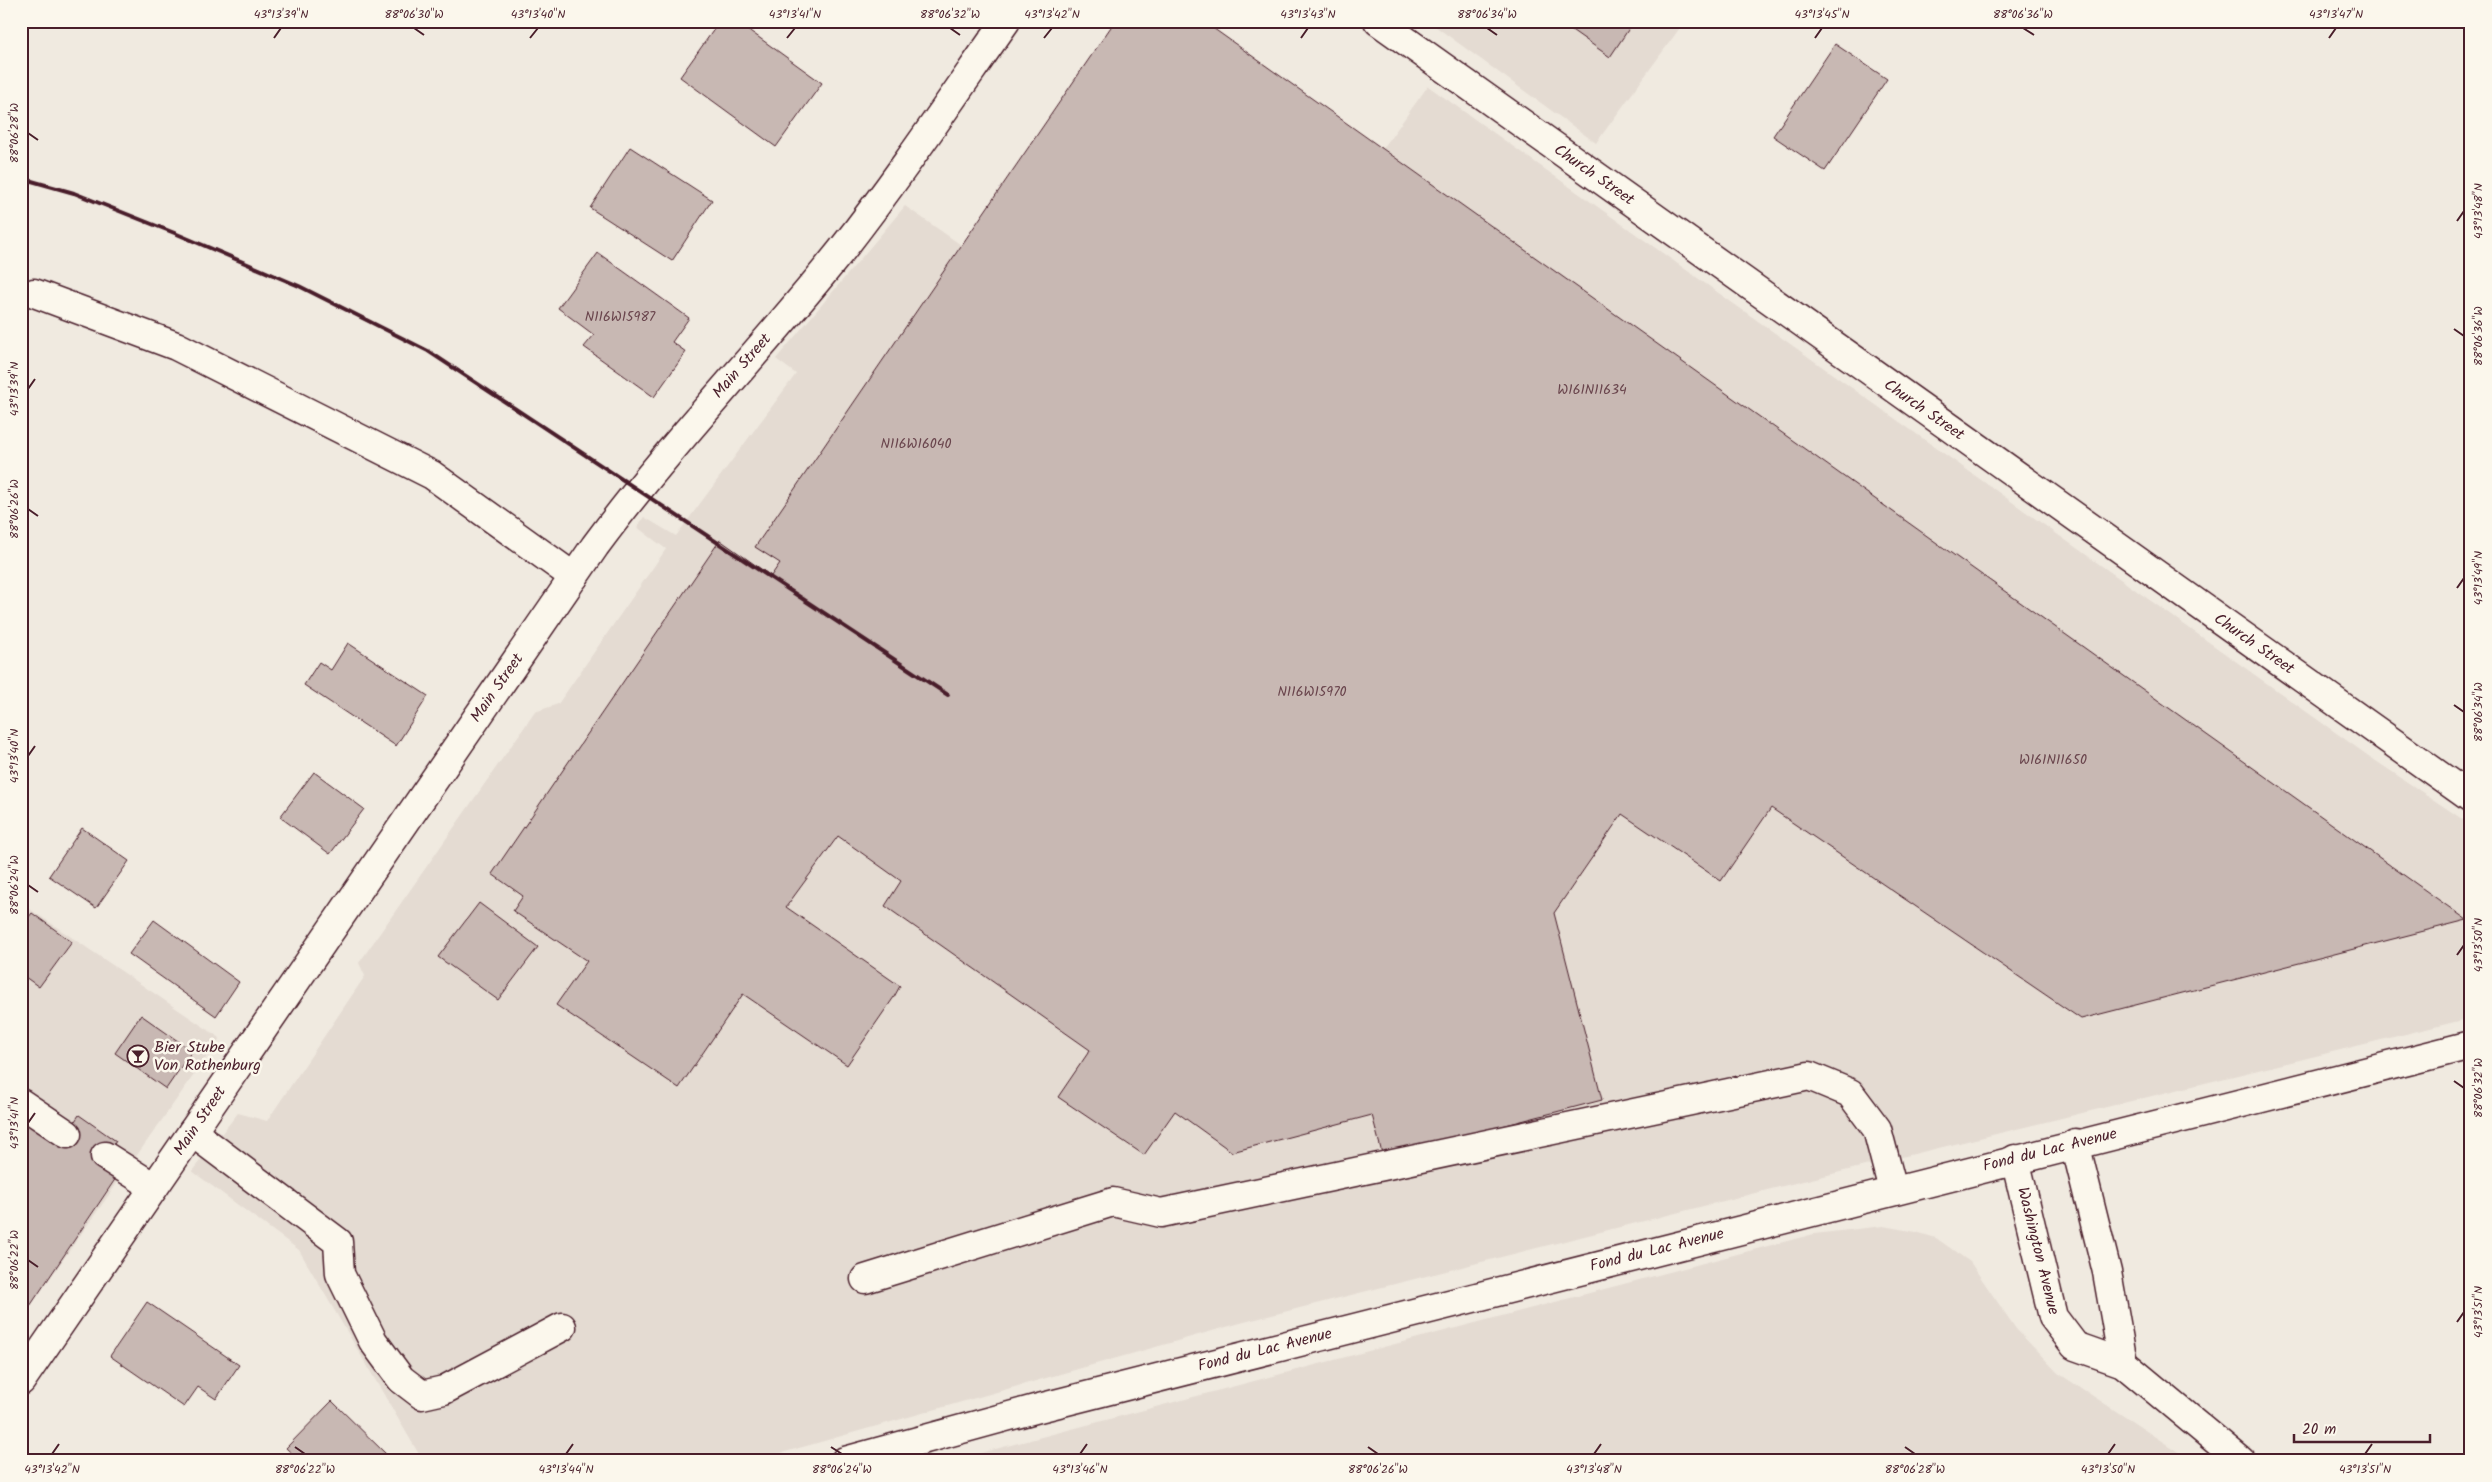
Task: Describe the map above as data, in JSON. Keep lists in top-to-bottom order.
{
  "streets": {
    "street": [
      "Church Street",
      "Main Street",
      "Fond du Lac Avenue",
      "Washington Avenue"
    ]
  },
  "crossings": [
    ["Fond du Lac Avenue", "Washington Avenue"]
  ],
  "places": {
    "bar": ["Bier Stube Von Rothenburg"]
  },
  "house_numbers": [
    "N116W15987",
    "W161N11634",
    "N116W16040",
    "N116W15970",
    "W161N11650"
  ],
  "scale_bar": "20 m",
  "coordinates": [
    "43°13'39\"N",
    "88°06'30\"W",
    "43°13'40\"N",
    "43°13'41\"N",
    "88°06'32\"W",
    "43°13'42\"N",
    "43°13'43\"N",
    "88°06'34\"W",
    "43°13'45\"N",
    "88°06'36\"W",
    "43°13'47\"N",
    "88°06'28\"W",
    "43°13'48\"N",
    "88°06'26\"W",
    "43°13'49\"N",
    "88°06'24\"W",
    "43°13'50\"N",
    "88°06'22\"W",
    "43°13'51\"N",
    "43°13'44\"N",
    "43°13'46\"N"
  ]
}
